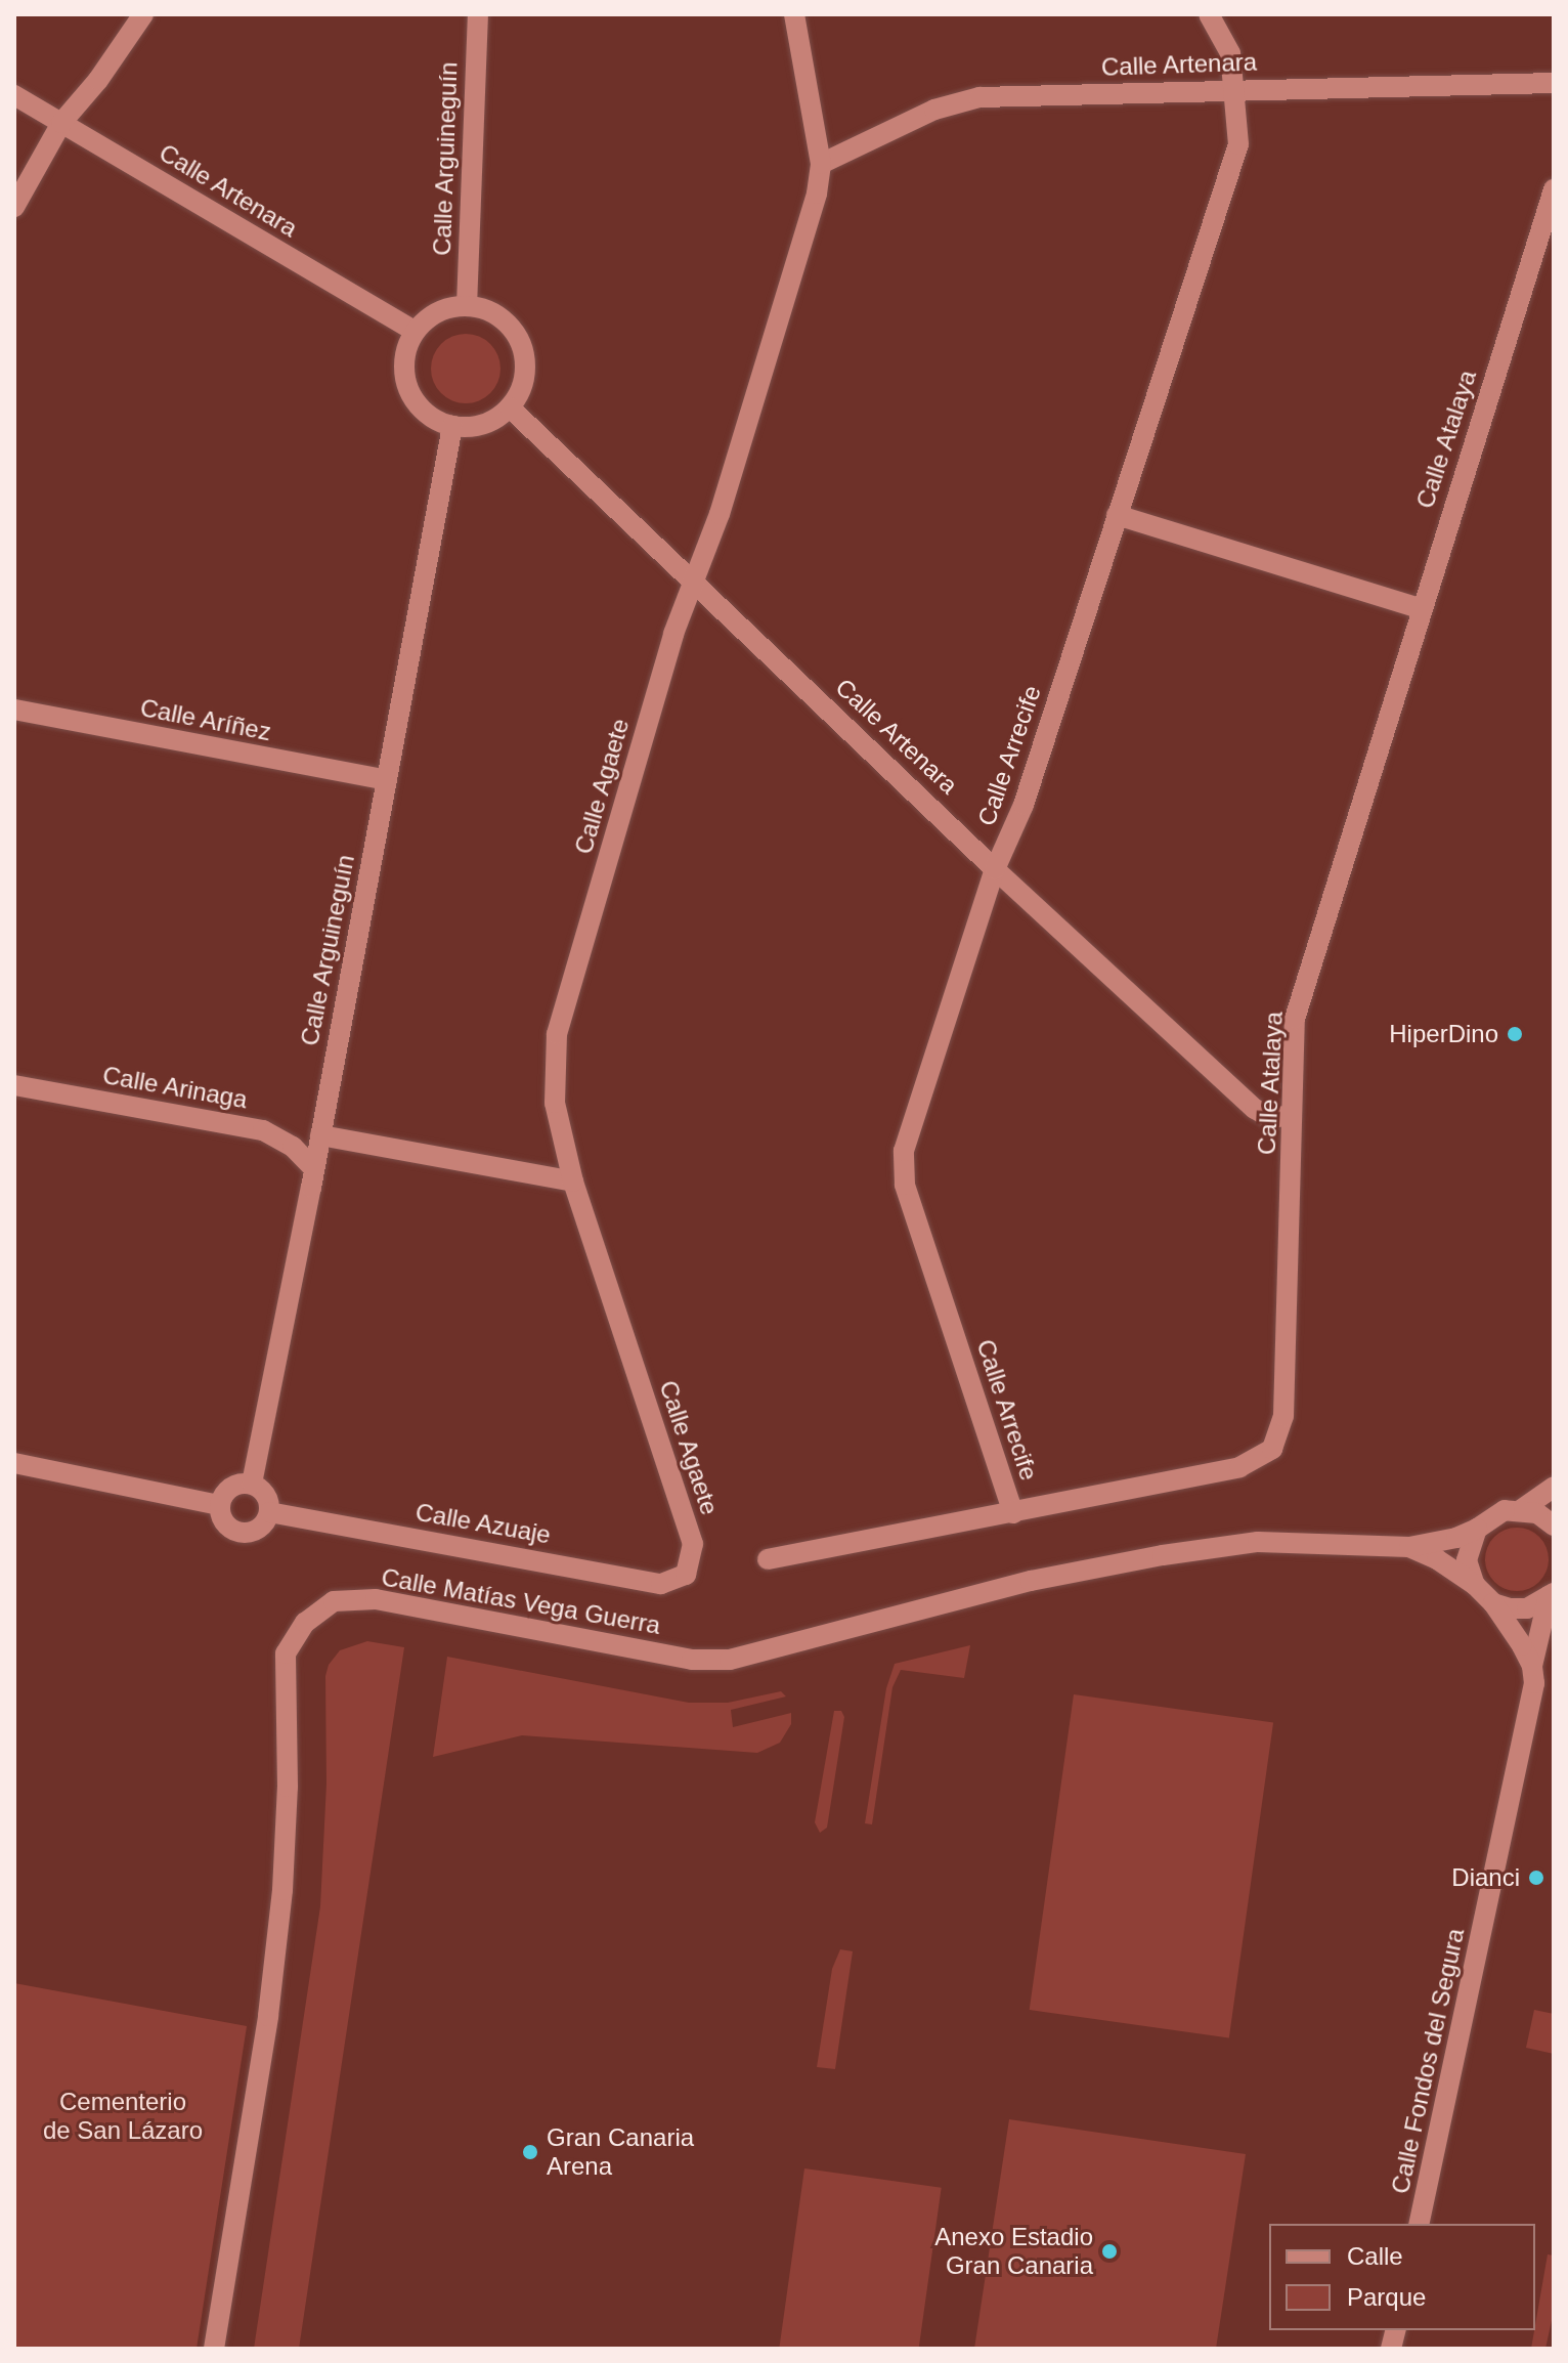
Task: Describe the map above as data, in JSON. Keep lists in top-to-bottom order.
{
  "streets": {
    "street": [
      "Calle Artenara",
      "Calle Arguineguín",
      "Calle Atalaya",
      "Calle Aríñez",
      "Calle Arrecife",
      "Calle Agaete",
      "Calle Arinaga",
      "Calle Azuaje",
      "Calle Matías Vega Guerra",
      "Calle Fondos del Segura"
    ]
  },
  "crossings": [
    ["Calle Artenara", "Calle Arguineguín"],
    ["Calle Artenara", "Calle Atalaya"],
    ["Calle Artenara", "Calle Arrecife"],
    ["Calle Artenara", "Calle Agaete"],
    ["Calle Arguineguín", "Calle Aríñez"],
    ["Calle Arguineguín", "Calle Arinaga"],
    ["Calle Arguineguín", "Calle Azuaje"],
    ["Calle Atalaya", "Calle Arrecife"],
    ["Calle Agaete", "Calle Azuaje"],
    ["Calle Matías Vega Guerra", "Calle Fondos del Segura"]
  ],
  "parks": ["Cementerio de San Lázaro"],
  "places": [
    "HiperDino",
    "Dianci",
    "Gran Canaria Arena",
    "Anexo Estadio Gran Canaria"
  ],
  "legend": ["Calle", "Parque"]
}
